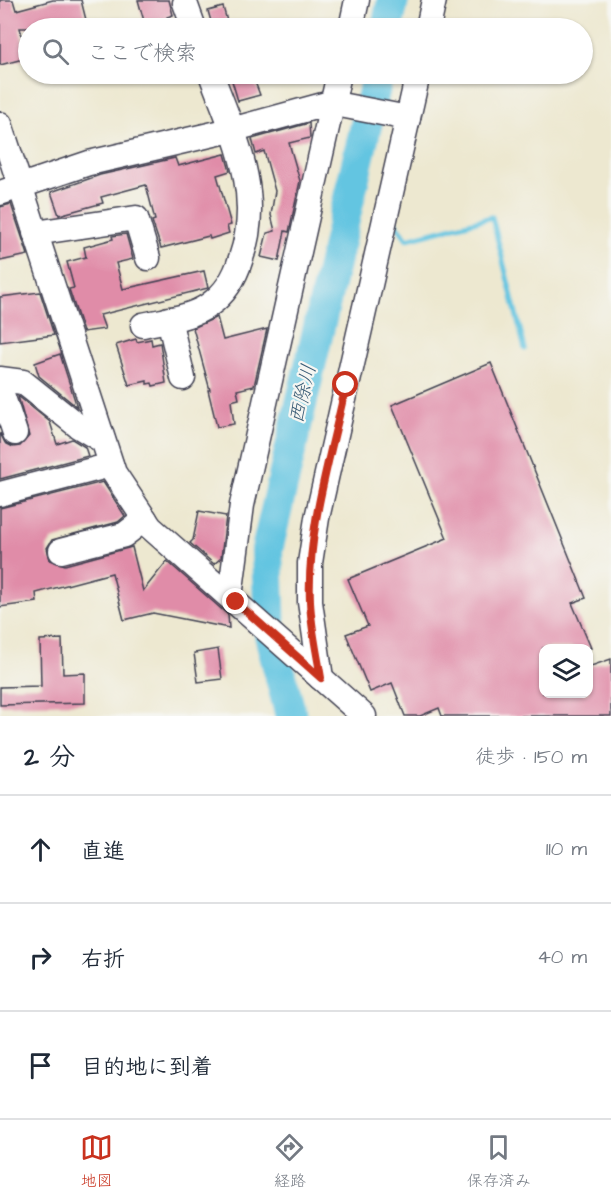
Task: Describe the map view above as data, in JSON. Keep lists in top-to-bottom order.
{
  "water": ["西除川"],
  "page": {
    "search": "ここで検索",
    "heading": ["2 分", "徒歩 · 150 m"],
    "list": [
      ["直進", "110 m"],
      ["右折", "40 m"],
      "目的地に到着"
    ],
    "nav": ["地図", "経路", "保存済み"]
  }
}
